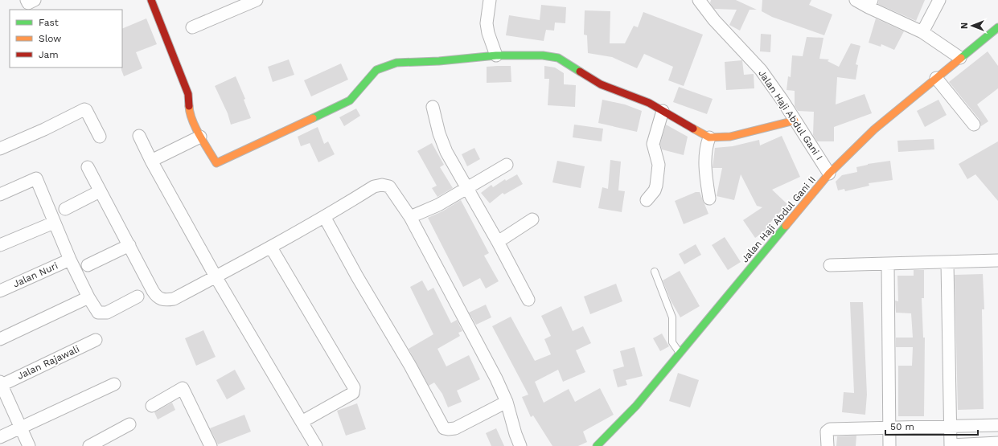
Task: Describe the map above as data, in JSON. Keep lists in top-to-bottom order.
{
  "streets": {
    "street": [
      "Jalan Haji Abdul Gani I",
      "Jalan Haji Abdul Gani II",
      "Jalan Nuri",
      "Jalan Rajawali"
    ]
  },
  "crossings": [
    ["Jalan Haji Abdul Gani I", "Jalan Haji Abdul Gani II"]
  ],
  "legend": ["Fast", "Slow", "Jam"],
  "scale_bar": "50 m",
  "north": "left"
}
